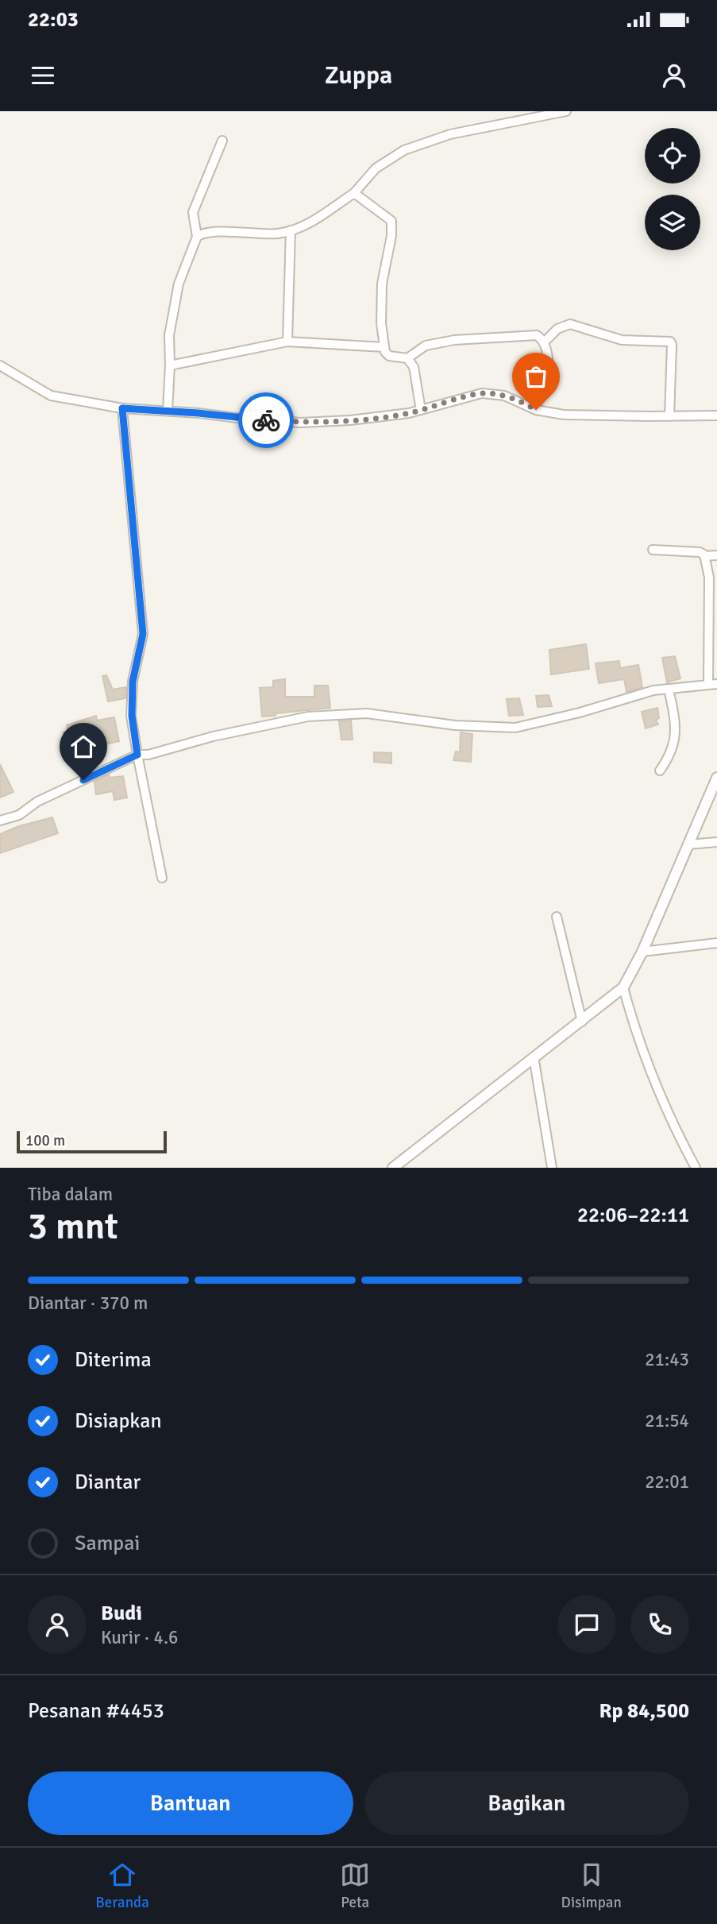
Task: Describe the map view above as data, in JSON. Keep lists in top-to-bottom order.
{
  "scale_bar": "100 m",
  "page": {
    "status": "22:03",
    "header": "Zuppa",
    "scale": "100 m",
    "heading": ["3 mnt", "Tiba dalam", "22:06–22:11"],
    "panel": [
      "Budi",
      "Kurir · 4.6",
      "Pesanan #4453",
      "Rp 84,500"
    ],
    "bar": "Diantar · 370 m",
    "list": [
      ["Diterima", "21:43"],
      ["Disiapkan", "21:54"],
      ["Diantar", "22:01"],
      "Sampai"
    ],
    "buttons": ["Bantuan", "Bagikan"],
    "tabs": ["Beranda", "Peta", "Disimpan"]
  }
}
